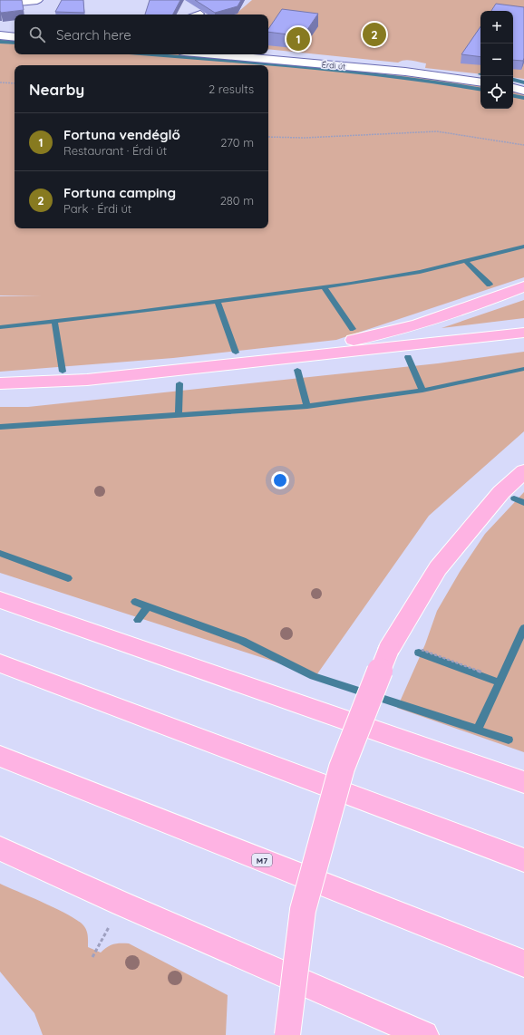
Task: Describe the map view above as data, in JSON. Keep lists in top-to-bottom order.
{
  "streets": {
    "highway": ["M7"],
    "main road": ["Érdi út"]
  },
  "page": {
    "map_buttons": ["+", "−"],
    "search": "Search here",
    "pins": ["2", "1"],
    "heading": ["Nearby", "2 results"],
    "list": [
      {
        "mark": "1",
        "name": "Fortuna vendéglő",
        "note": "Restaurant · Érdi út",
        "value": "270 m"
      },
      {
        "mark": "2",
        "name": "Fortuna camping",
        "note": "Park · Érdi út",
        "value": "280 m"
      }
    ]
  }
}
